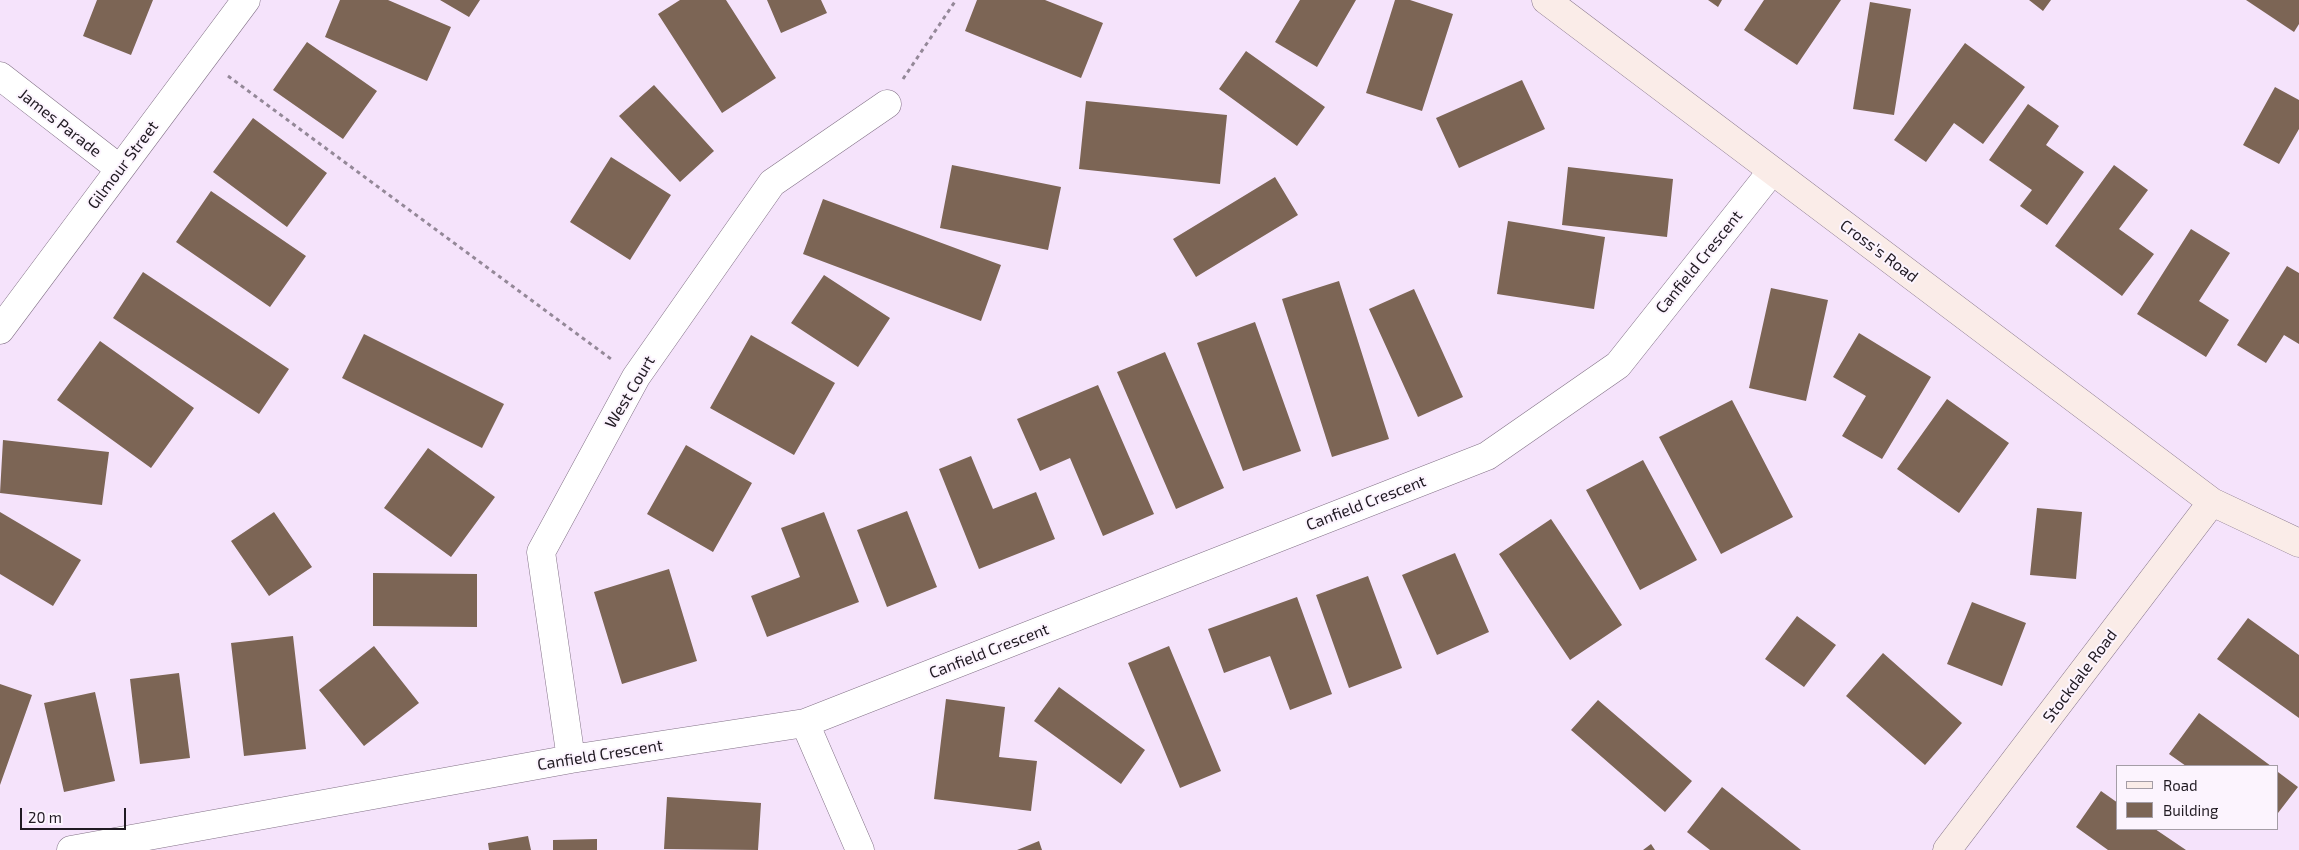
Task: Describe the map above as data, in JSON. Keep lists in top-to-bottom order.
{
  "streets": {
    "street": [
      "James Parade",
      "Gilmour Street",
      "Cross's Road",
      "Canfield Crescent",
      "West Court",
      "Stockdale Road"
    ]
  },
  "crossings": [
    ["James Parade", "Gilmour Street"],
    ["Cross's Road", "Canfield Crescent"],
    ["Cross's Road", "Stockdale Road"],
    ["Canfield Crescent", "West Court"]
  ],
  "legend": ["Road", "Building"],
  "scale_bar": "20 m"
}
